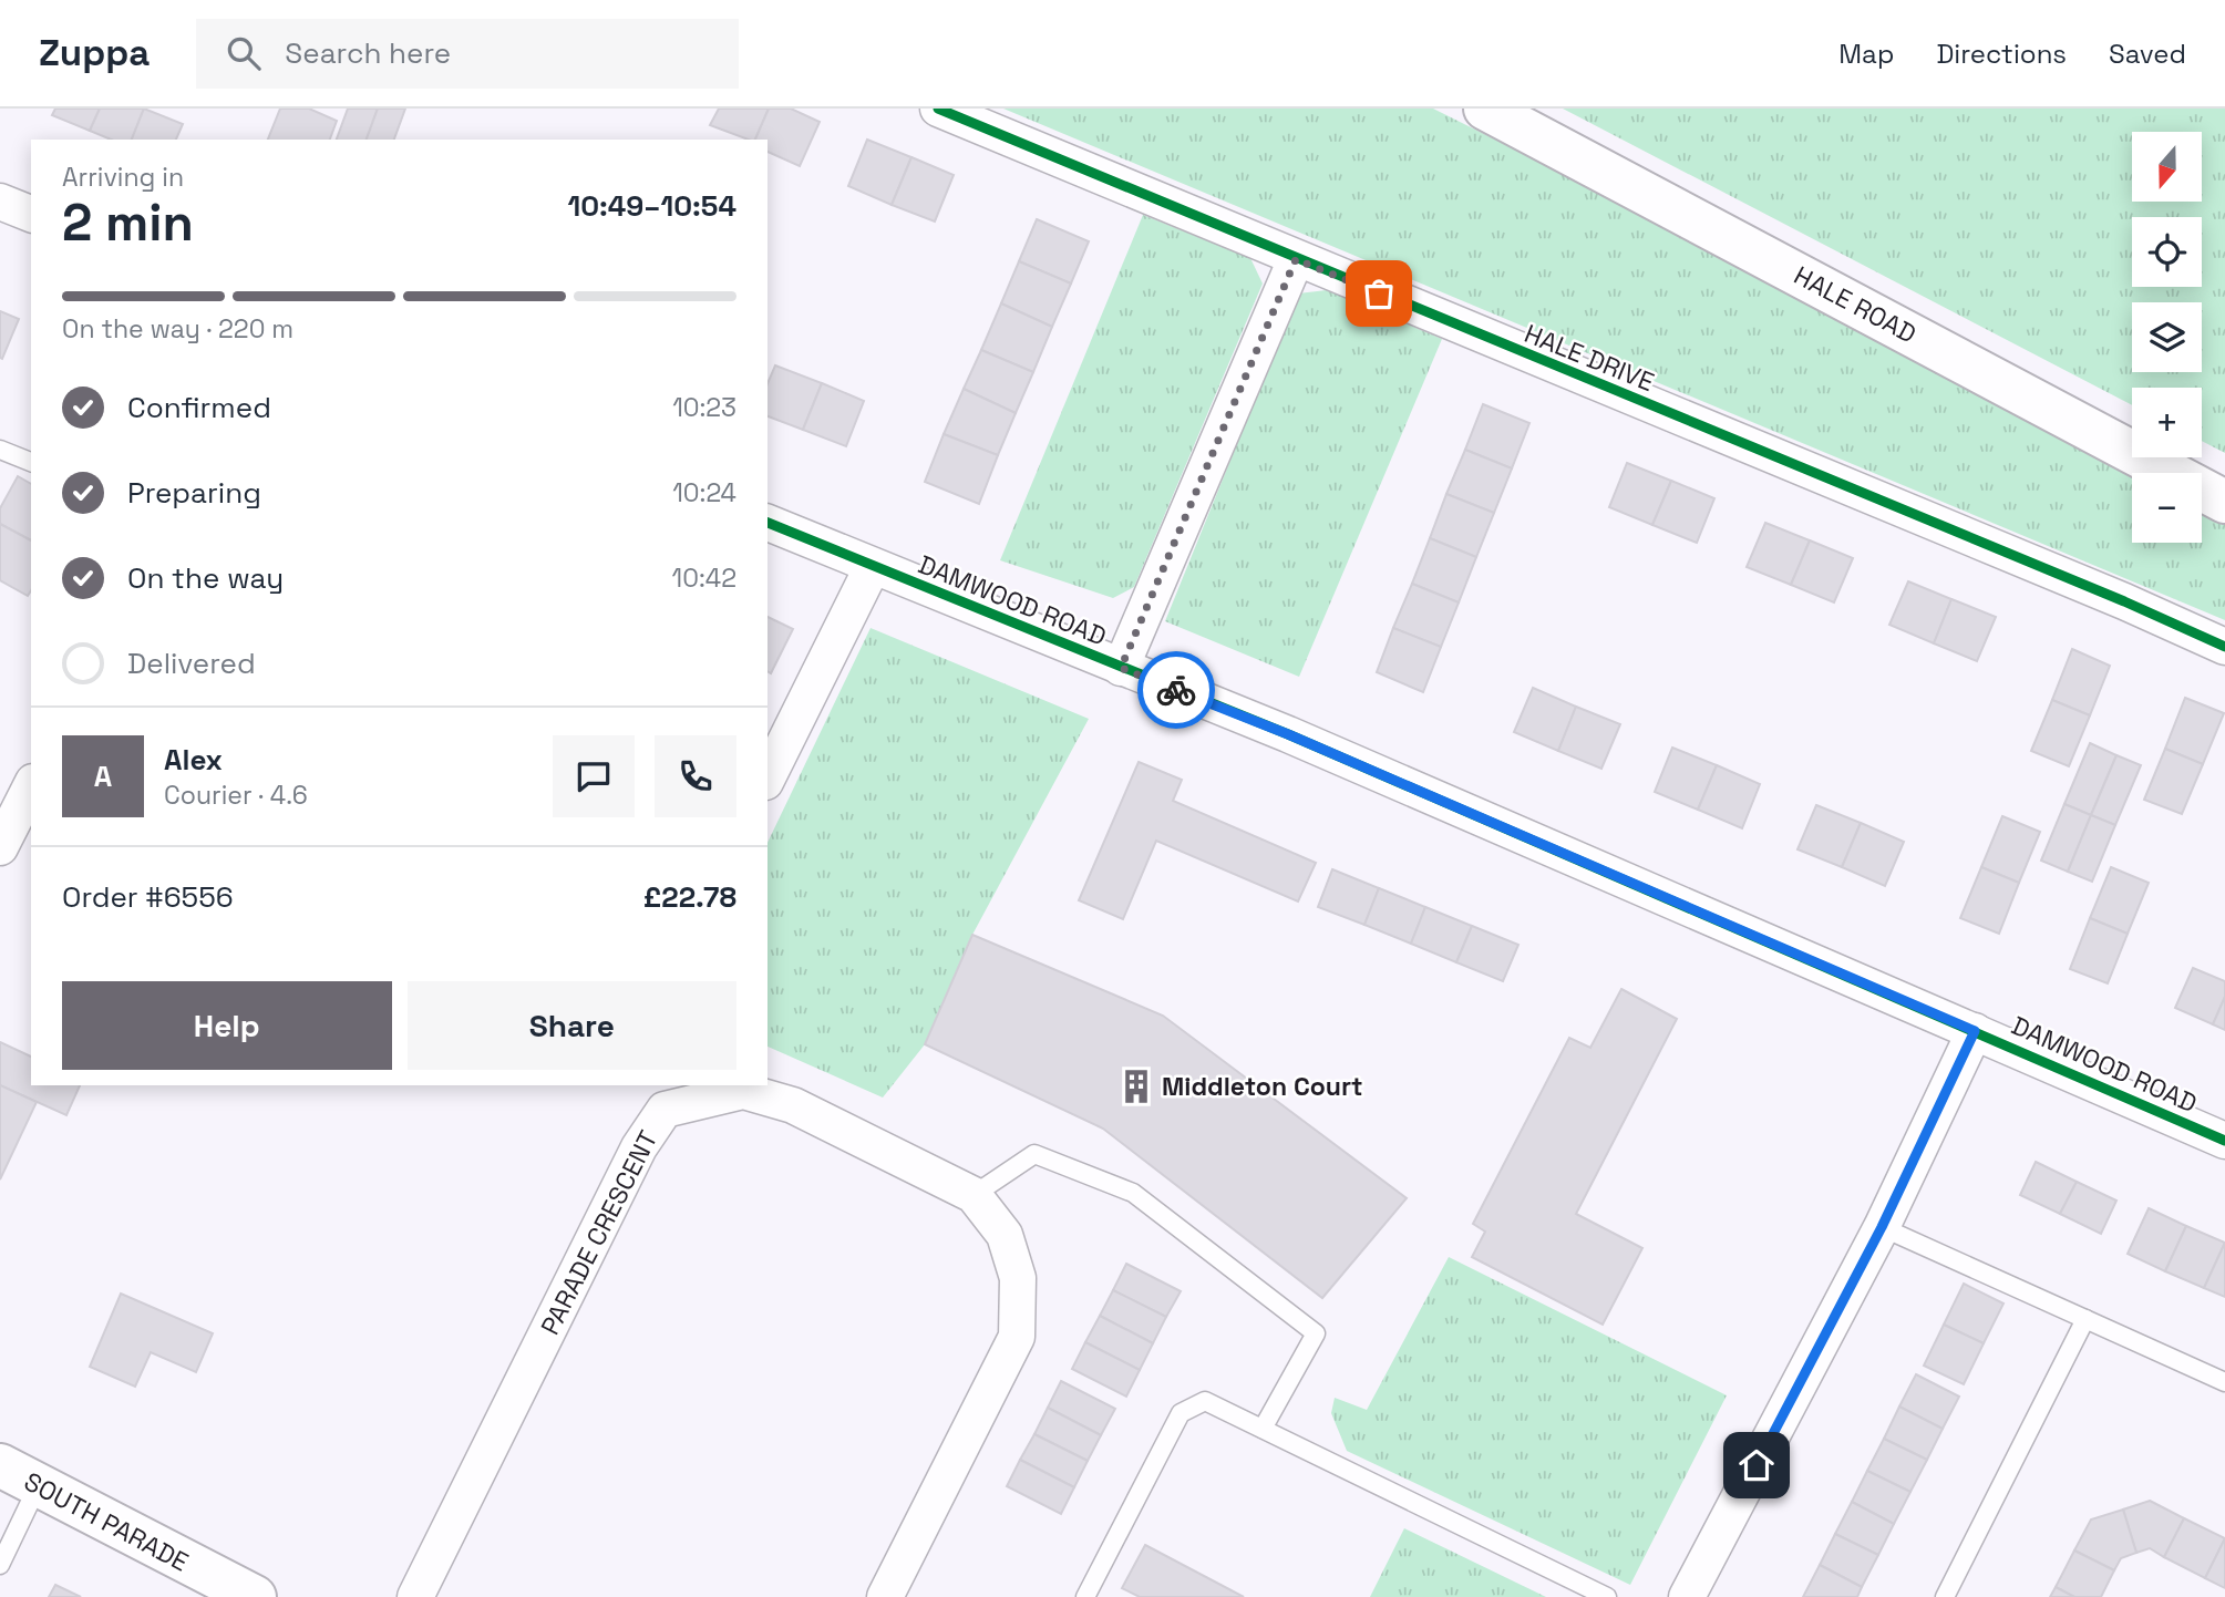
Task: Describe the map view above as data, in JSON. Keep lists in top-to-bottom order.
{
  "streets": {
    "street": [
      "HALE ROAD",
      "HALE DRIVE",
      "DAMWOOD ROAD",
      "PARADE CRESCENT",
      "SOUTH PARADE"
    ]
  },
  "places": {
    "building": ["Middleton Court"]
  },
  "north": "bottom",
  "page": {
    "header": "Zuppa",
    "search": "Search here",
    "nav": ["Map", "Directions", "Saved"],
    "map_buttons": ["+", "−"],
    "heading": ["2 min", "Arriving in", "10:49–10:54"],
    "panel": [
      "Alex",
      "Courier · 4.6",
      "Order #6556",
      "£22.78"
    ],
    "bar": "On the way · 220 m",
    "list": [
      ["Confirmed", "10:23"],
      ["Preparing", "10:24"],
      ["On the way", "10:42"],
      "Delivered"
    ],
    "round": "A",
    "buttons": ["Help", "Share"]
  }
}
